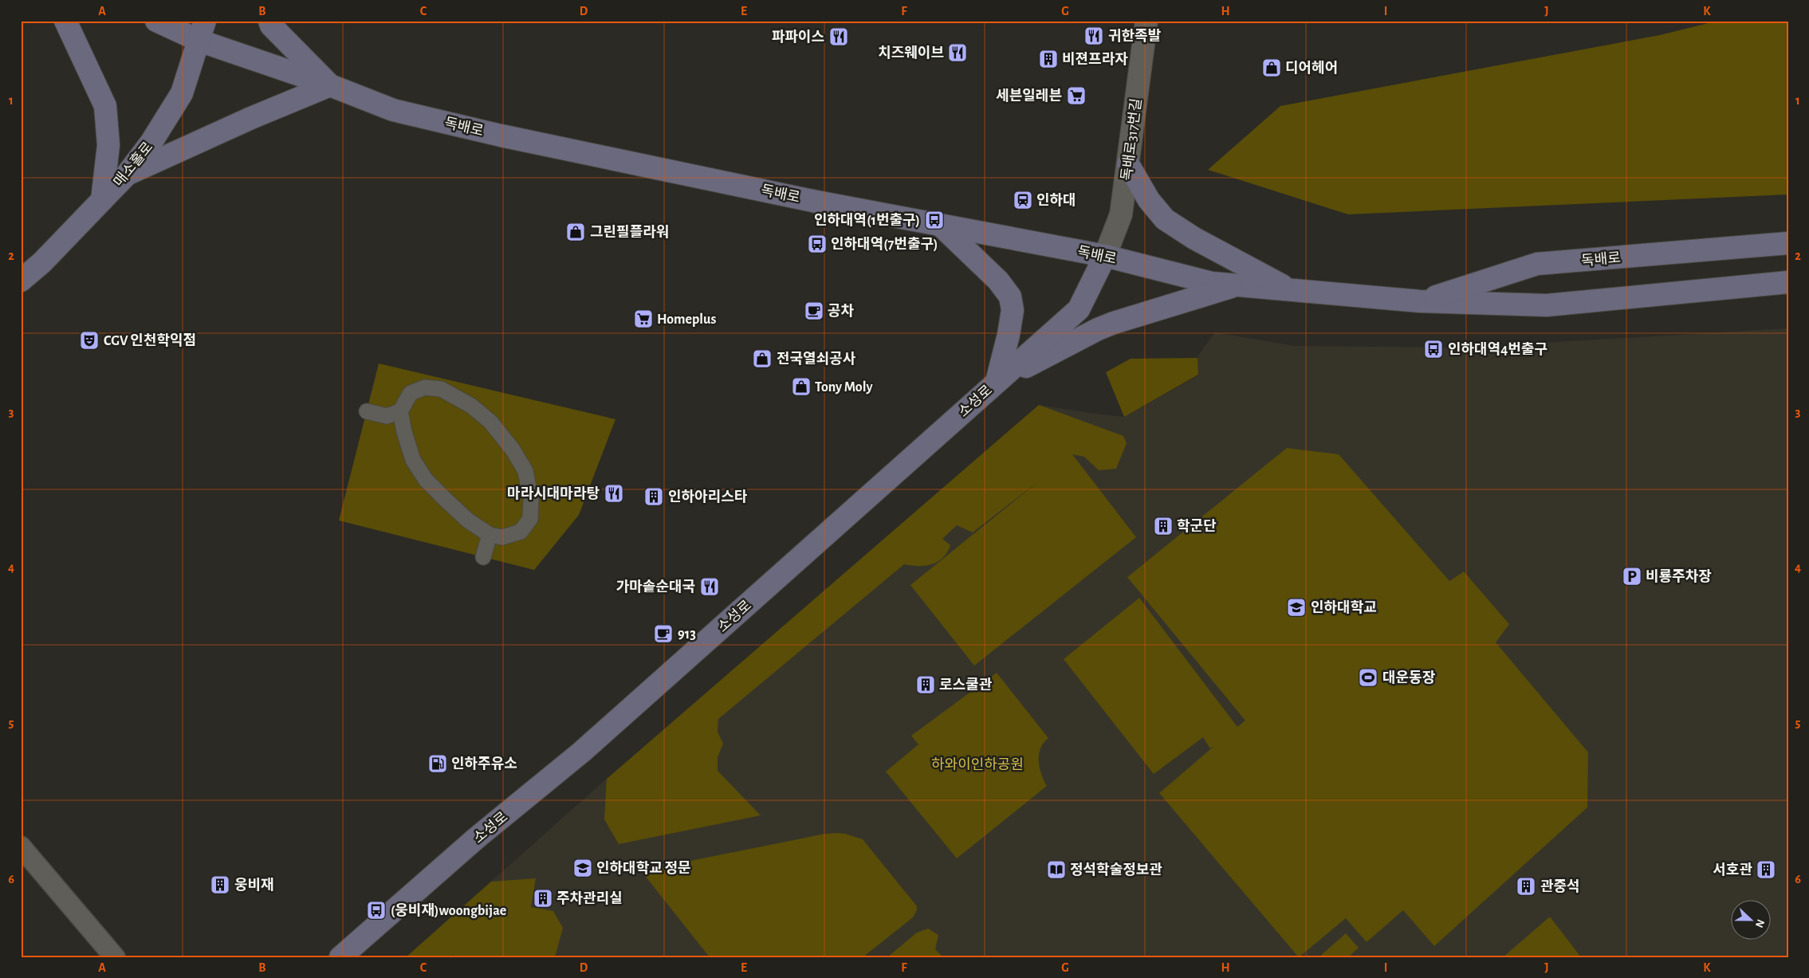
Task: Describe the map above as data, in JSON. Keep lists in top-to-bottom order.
{
  "streets": {
    "main road": ["독배로", "매소홀로", "소성로"],
    "street": ["독배로317번길"]
  },
  "crossings": [
    ["독배로", "독배로317번길"],
    ["독배로", "매소홀로"],
    ["독배로", "소성로"],
    ["독배로317번길", "소성로"]
  ],
  "parks": ["하와이인하공원"],
  "places": {
    "restaurant": [
      "귀한족발",
      "파파이스",
      "치즈웨이브",
      "마라시대마라탕",
      "가마솥순대국"
    ],
    "building": [
      "비젼프라자",
      "인하아리스타",
      "학군단",
      "로스쿨관",
      "서호관",
      "웅비재",
      "관중석",
      "주차관리실"
    ],
    "shop": [
      "디어헤어",
      "그린필플라워",
      "전국열쇠공사",
      "Tony Moly"
    ],
    "supermarket": ["세븐일레븐", "Homeplus"],
    "station": ["인하대"],
    "bus stop": [
      "인하대역(1번출구)",
      "인하대역(7번출구)",
      "인하대역4번출구",
      "(웅비재)woongbijae"
    ],
    "cafe": ["공차", "913"],
    "theatre": ["CGV 인천학익점"],
    "parking": ["비룡주차장"],
    "school or university": ["인하대학교", "인하대학교 정문"],
    "sports": ["대운동장"],
    "fuel station": ["인하주유소"],
    "library": ["정석학술정보관"]
  },
  "north": "right",
  "grid": {
    "columns": [
      "A",
      "B",
      "C",
      "D",
      "E",
      "F",
      "G",
      "H",
      "I",
      "J",
      "K"
    ],
    "rows": [
      "1",
      "2",
      "3",
      "4",
      "5",
      "6"
    ]
  }
}
